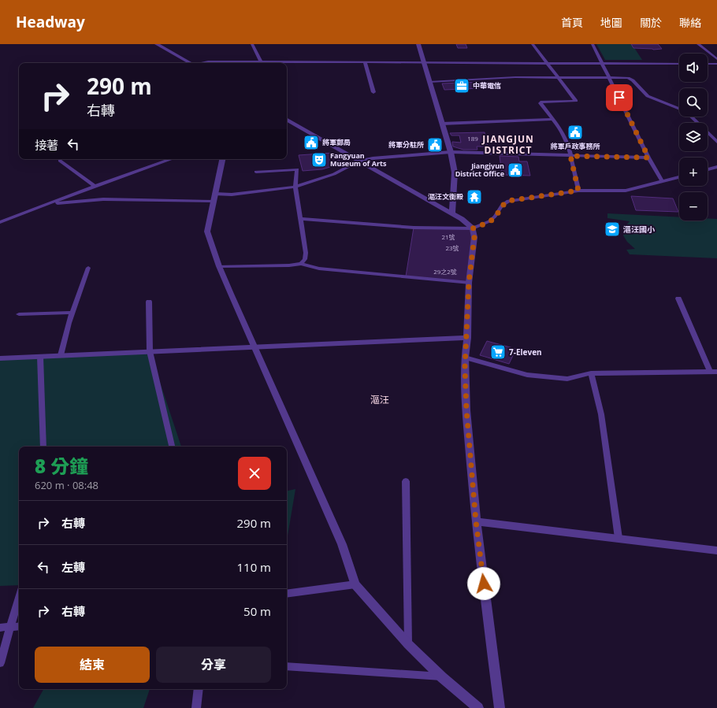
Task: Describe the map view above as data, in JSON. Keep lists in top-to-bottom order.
{
  "districts": ["JIANGJUN DISTRICT", "漚汪"],
  "places": {
    "office": ["中華電信"],
    "public building": [
      "將軍戶政事務所",
      "將軍郵局",
      "將軍分駐所",
      "Jiangjyun District Office"
    ],
    "theatre": ["Fangyuan Museum of Arts"],
    "temple": ["漚汪文衡殿"],
    "school or university": ["漚汪國小"],
    "supermarket": ["7-Eleven"]
  },
  "house_numbers": [
    "189",
    "21號",
    "23號",
    "29之2號"
  ],
  "page": {
    "header": "Headway",
    "nav": [
      "首頁",
      "地圖",
      "關於",
      "聯絡"
    ],
    "map_buttons": ["+", "−"],
    "turn": ["290 m", "右轉"],
    "then": "接著",
    "heading": ["8 分鐘", "620 m · 08:48"],
    "list": [
      {
        "name": "右轉",
        "value": "290 m"
      },
      {
        "name": "左轉",
        "value": "110 m"
      },
      {
        "name": "右轉",
        "value": "50 m"
      }
    ],
    "buttons": ["結束", "分享"]
  }
}
